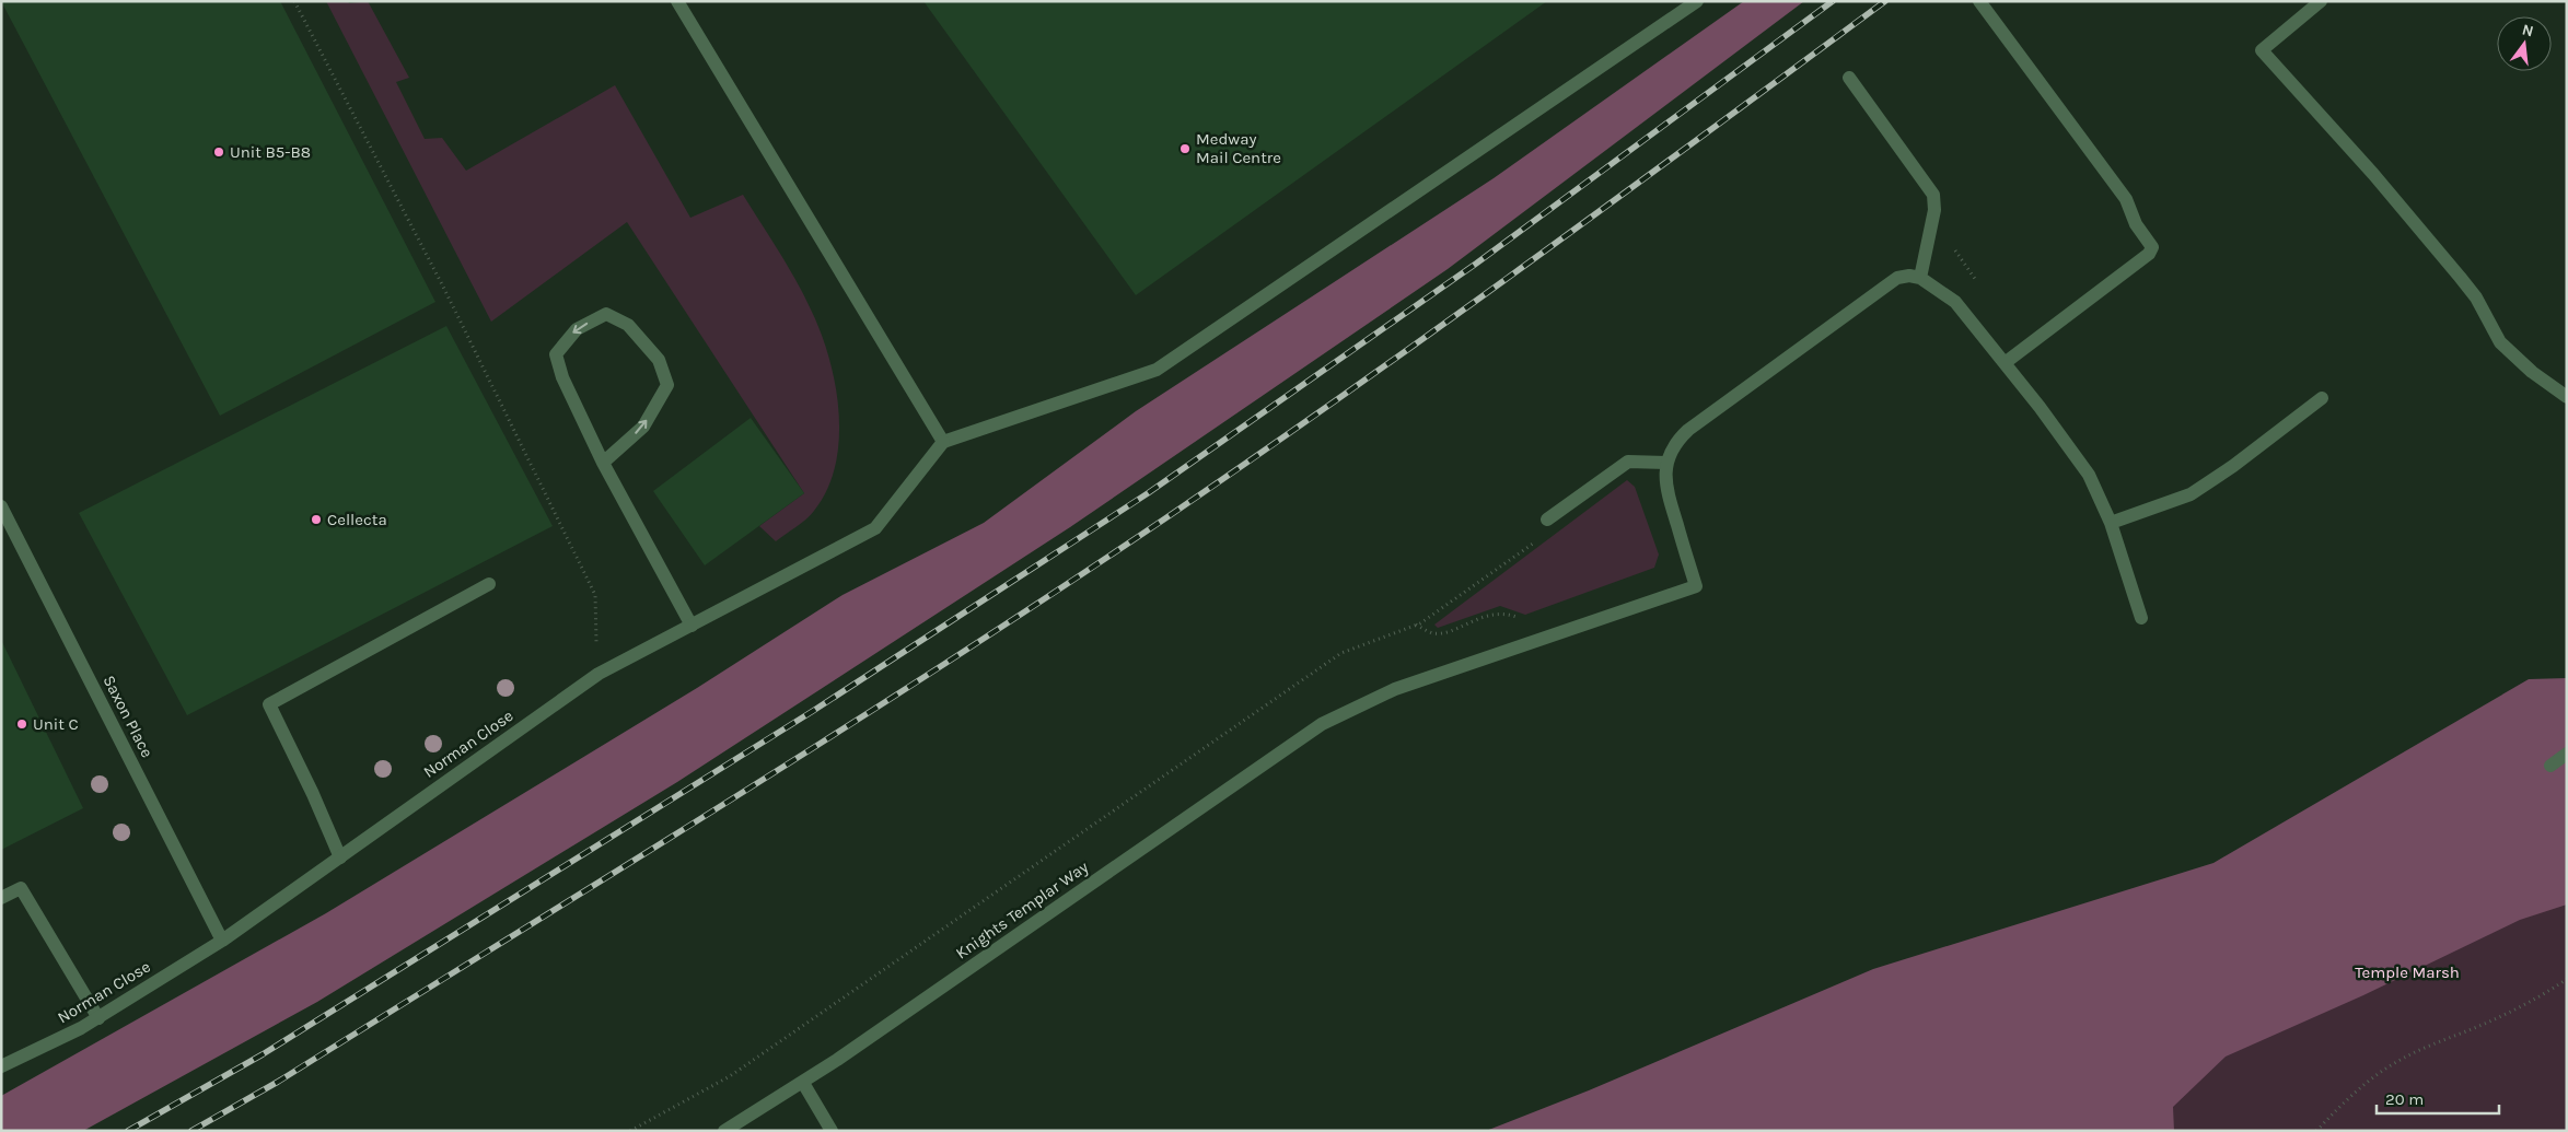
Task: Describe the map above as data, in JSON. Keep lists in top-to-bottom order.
{
  "streets": {
    "street": ["Saxon Place", "Norman Close", "Knights Templar Way"]
  },
  "crossings": [
    ["Saxon Place", "Norman Close"]
  ],
  "parks": ["Temple Marsh"],
  "places": [
    "Medway Mail Centre",
    "Unit B5-B8",
    "Cellecta",
    "Unit C"
  ],
  "scale_bar": "20 m",
  "north": "top"
}
